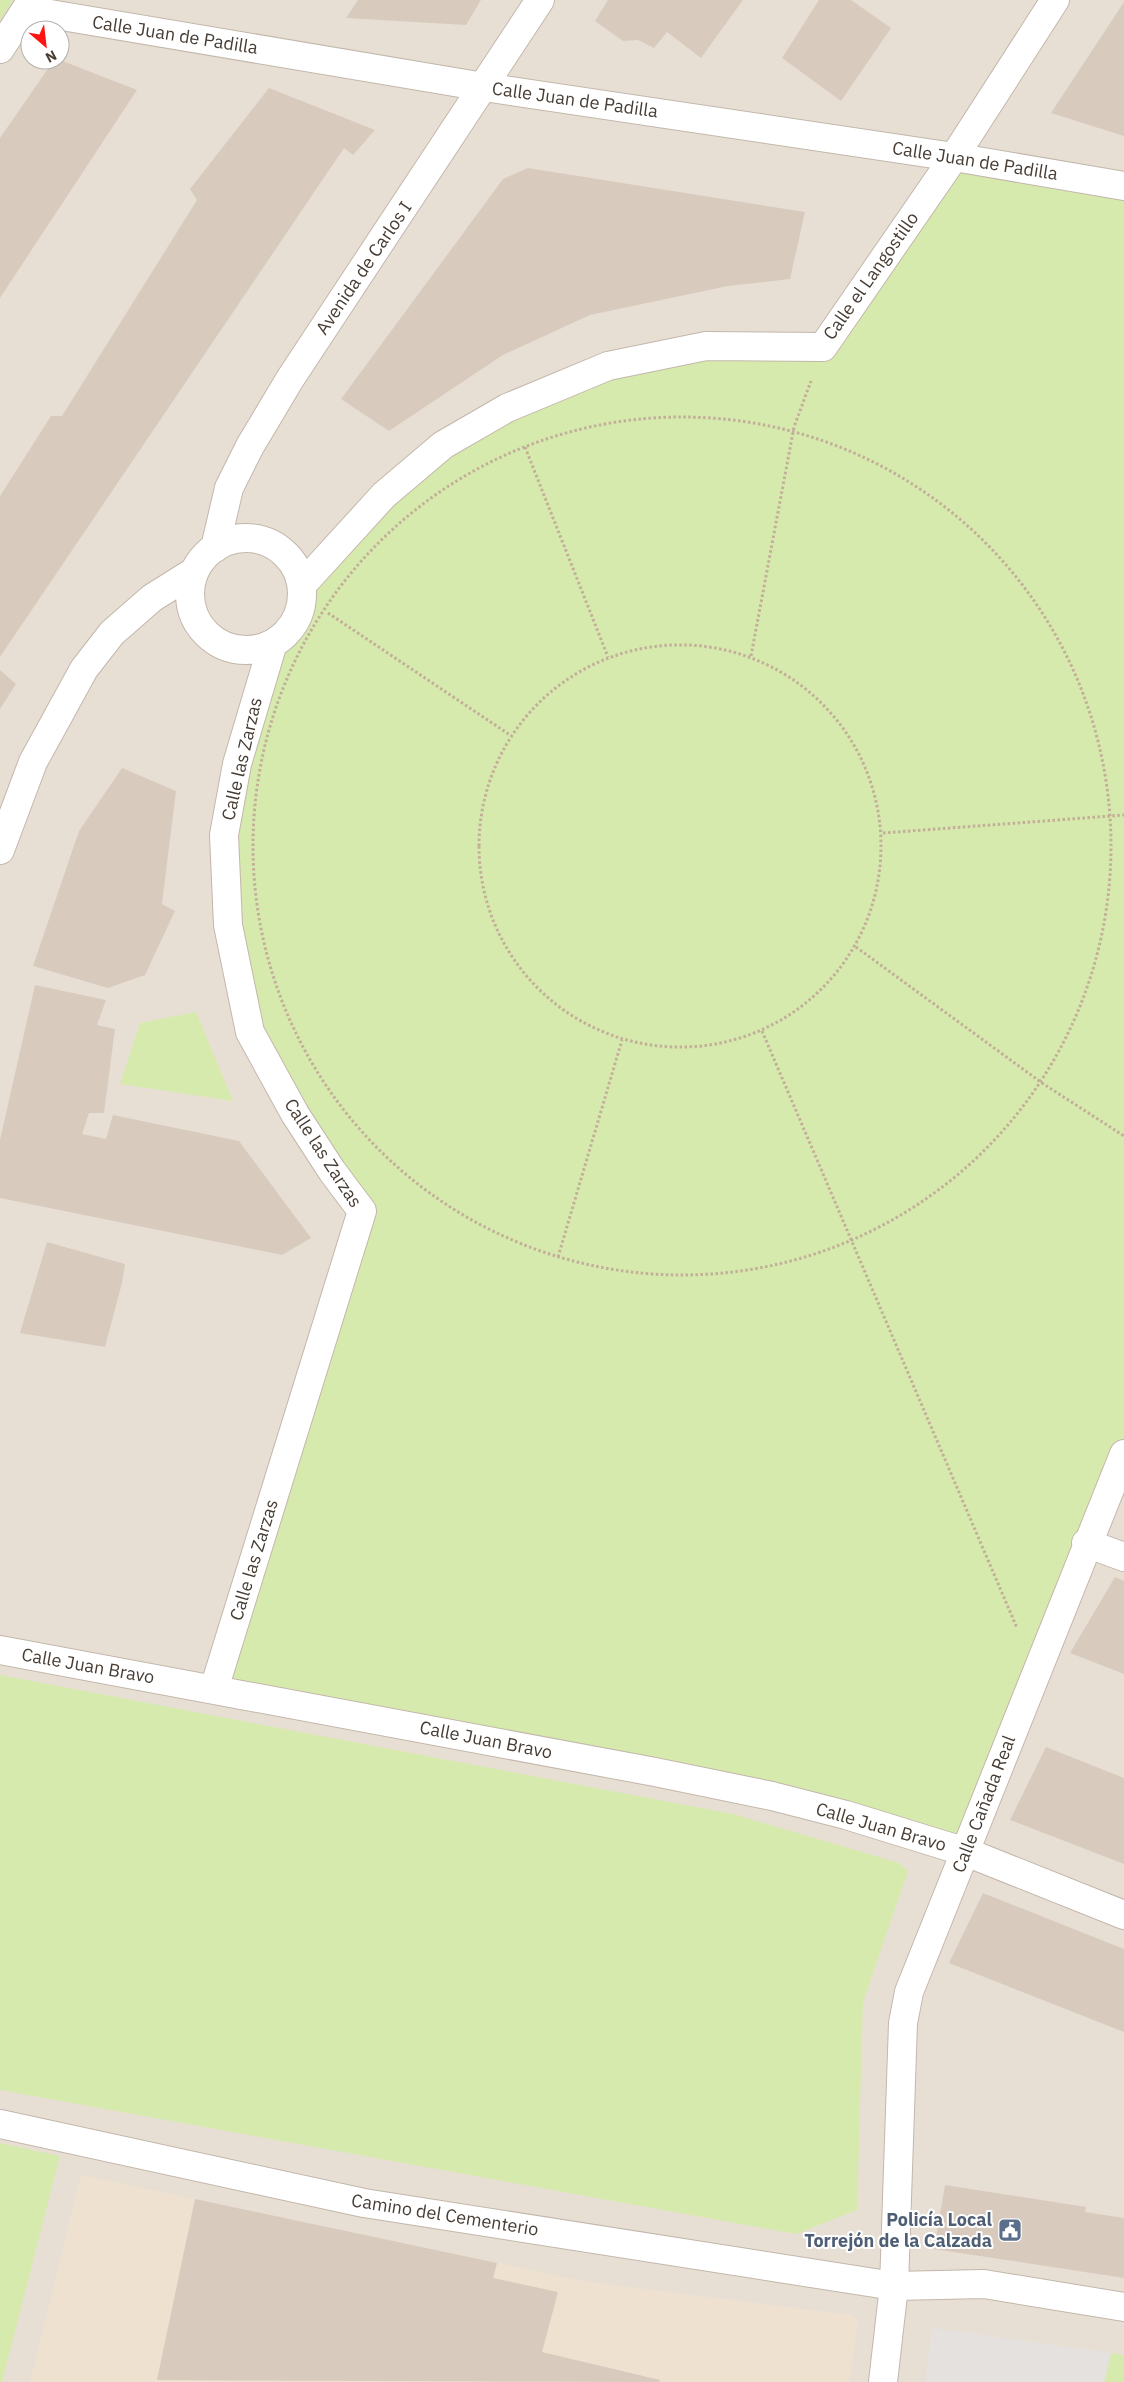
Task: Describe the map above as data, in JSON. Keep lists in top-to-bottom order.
{
  "streets": {
    "street": [
      "Calle Juan de Padilla",
      "Avenida de Carlos I",
      "Calle el Langostillo",
      "Calle las Zarzas",
      "Calle Juan Bravo",
      "Calle Cañada Real",
      "Camino del Cementerio"
    ]
  },
  "crossings": [
    ["Calle Juan de Padilla", "Avenida de Carlos I"],
    ["Calle Juan de Padilla", "Calle el Langostillo"],
    ["Avenida de Carlos I", "Calle el Langostillo"],
    ["Avenida de Carlos I", "Calle las Zarzas"],
    ["Calle el Langostillo", "Calle las Zarzas"],
    ["Calle las Zarzas", "Calle Juan Bravo"],
    ["Calle Juan Bravo", "Calle Cañada Real"],
    ["Calle Cañada Real", "Camino del Cementerio"]
  ],
  "places": {
    "public building": ["Policía Local Torrejón de la Calzada"]
  },
  "north": "bottom right"
}
